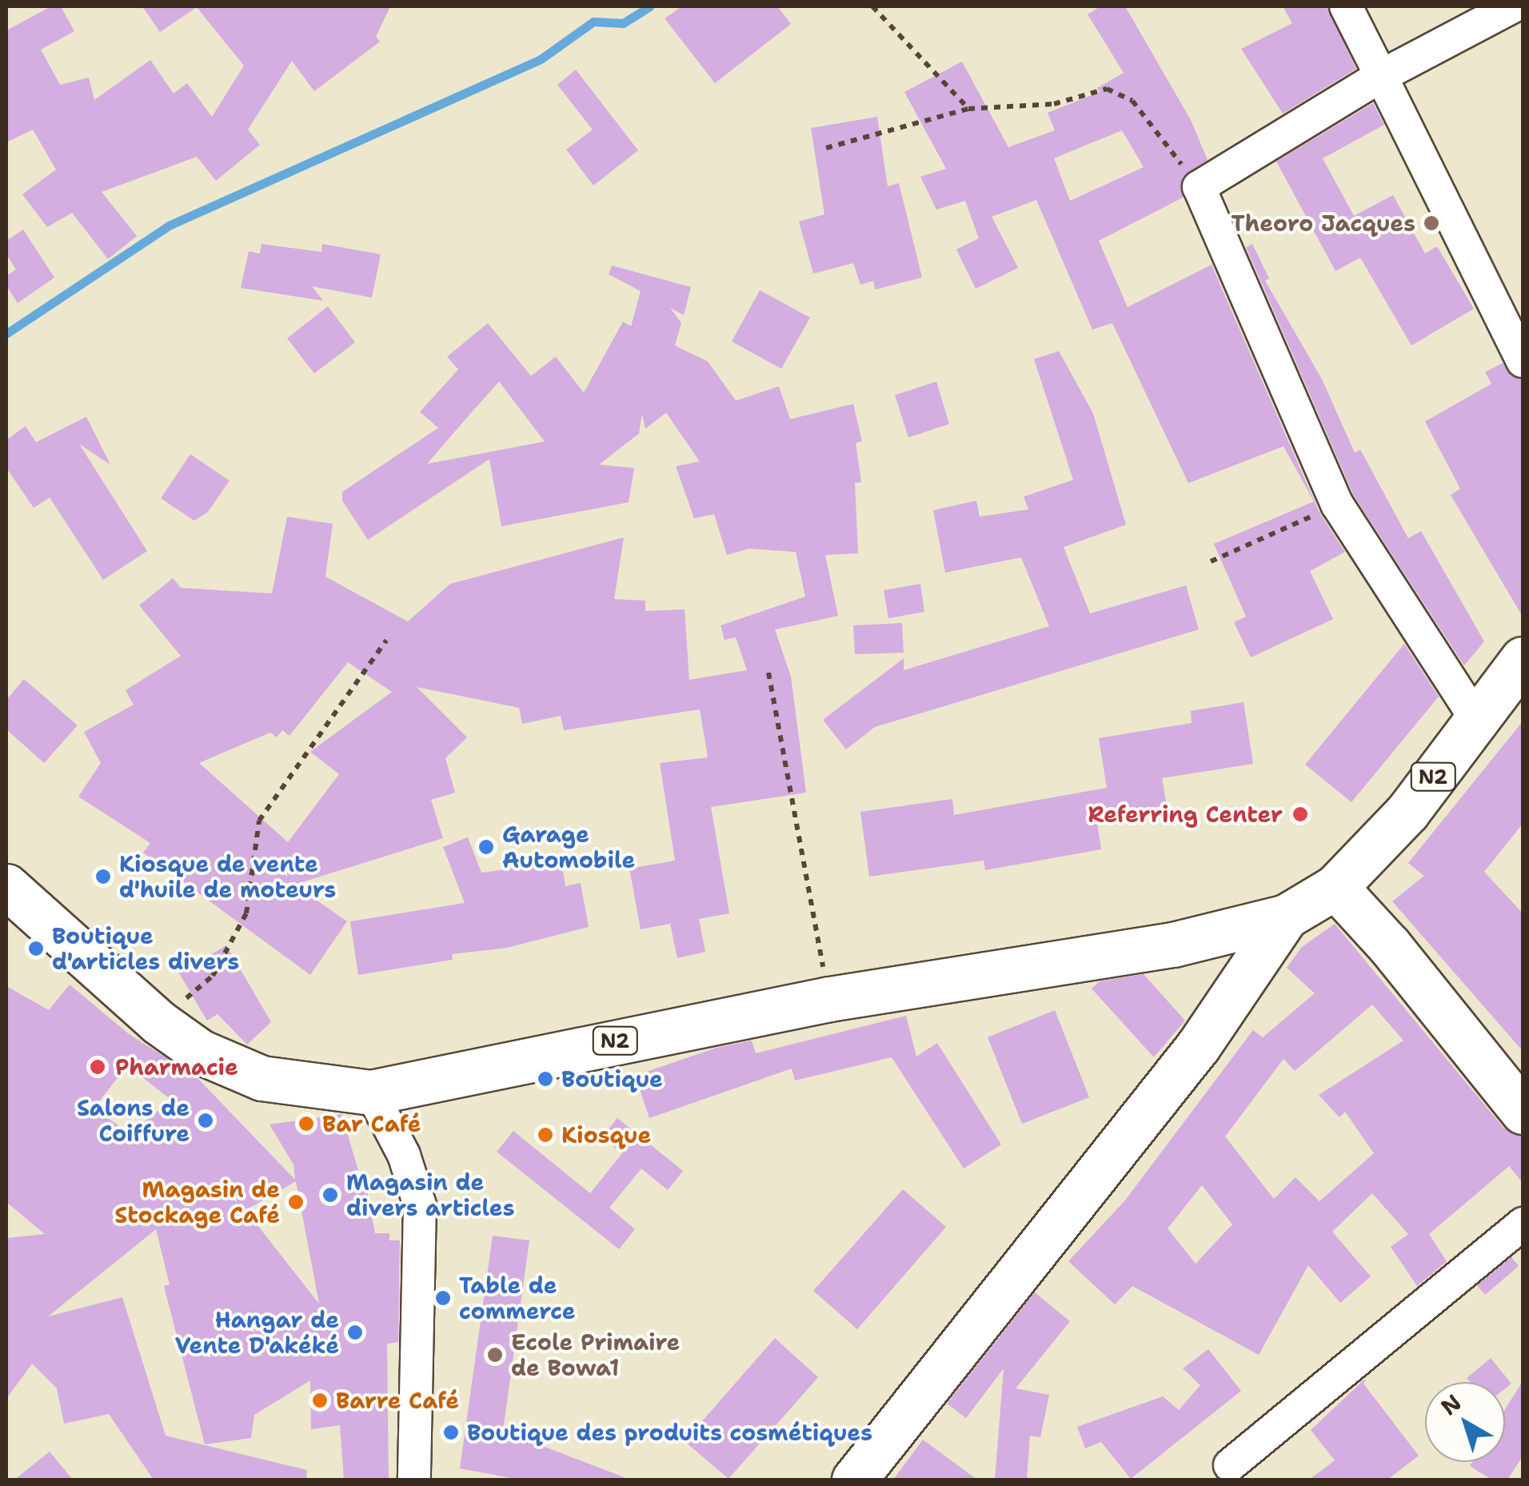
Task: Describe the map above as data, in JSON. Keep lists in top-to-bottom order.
{
  "streets": {
    "main road": ["N2"]
  },
  "places": [
    "Theoro Jacques",
    "Referring Center",
    "Garage Automobile",
    "Kiosque de vente d'huile de moteurs",
    "Boutique d'articles divers",
    "Pharmacie",
    "Boutique",
    "Salons de Coiffure",
    "Bar Café",
    "Kiosque",
    "Magasin de divers articles",
    "Magasin de Stockage Café",
    "Table de commerce",
    "Hangar de Vente D'akéké",
    "Ecole Primaire de Bowa1",
    "Barre Café",
    "Boutique des produits cosmétiques"
  ],
  "north": "top left"
}
